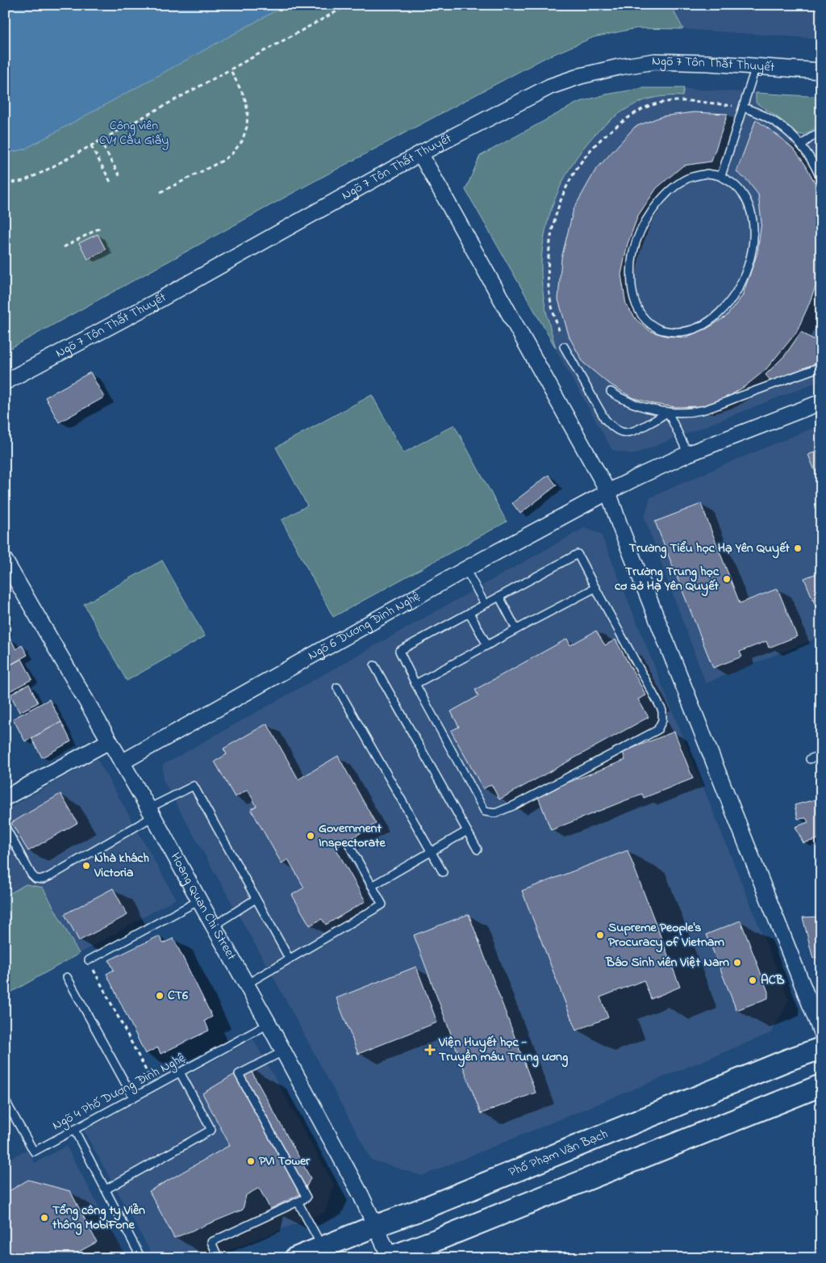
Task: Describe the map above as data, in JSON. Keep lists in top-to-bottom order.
{
  "streets": {
    "main road": ["Phố Phạm Văn Bạch"],
    "street": ["Ngõ 7 Tôn Thất Thuyết", "Ngõ 6 Dương Đình Nghệ", "Hoang Quan Chi Street"],
    "lane": ["Ngõ 4 Phố Dương Đình Nghệ"]
  },
  "crossings": [
    ["Ngõ 6 Dương Đình Nghệ", "Hoang Quan Chi Street"],
    ["Hoang Quan Chi Street", "Ngõ 4 Phố Dương Đình Nghệ"],
    ["Hoang Quan Chi Street", "Phố Phạm Văn Bạch"]
  ],
  "parks": ["Công viên CV1 Cầu Giấy"],
  "places": {
    "other": [
      "Trường Tiểu học Hạ Yên Quyết",
      "Trường Trung học cơ sở Hạ Yên Quyết",
      "Government Inspectorate",
      "Nhà khách Victoria",
      "Supreme People's Procuracy of Vietnam",
      "Báo Sinh viên Việt Nam",
      "ACB",
      "CT6",
      "PVI Tower",
      "Tổng công ty Viễn thông MobiFone"
    ],
    "health": ["Viện Huyết học - Truyền máu Trung ương"]
  }
}
